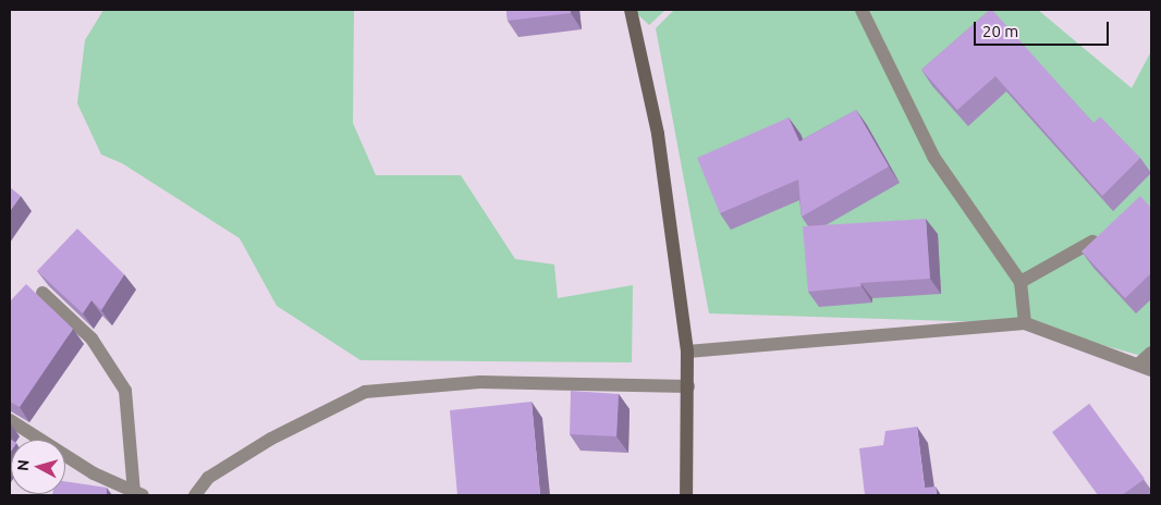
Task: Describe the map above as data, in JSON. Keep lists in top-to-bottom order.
{
  "scale_bar": "20 m",
  "north": "left"
}
